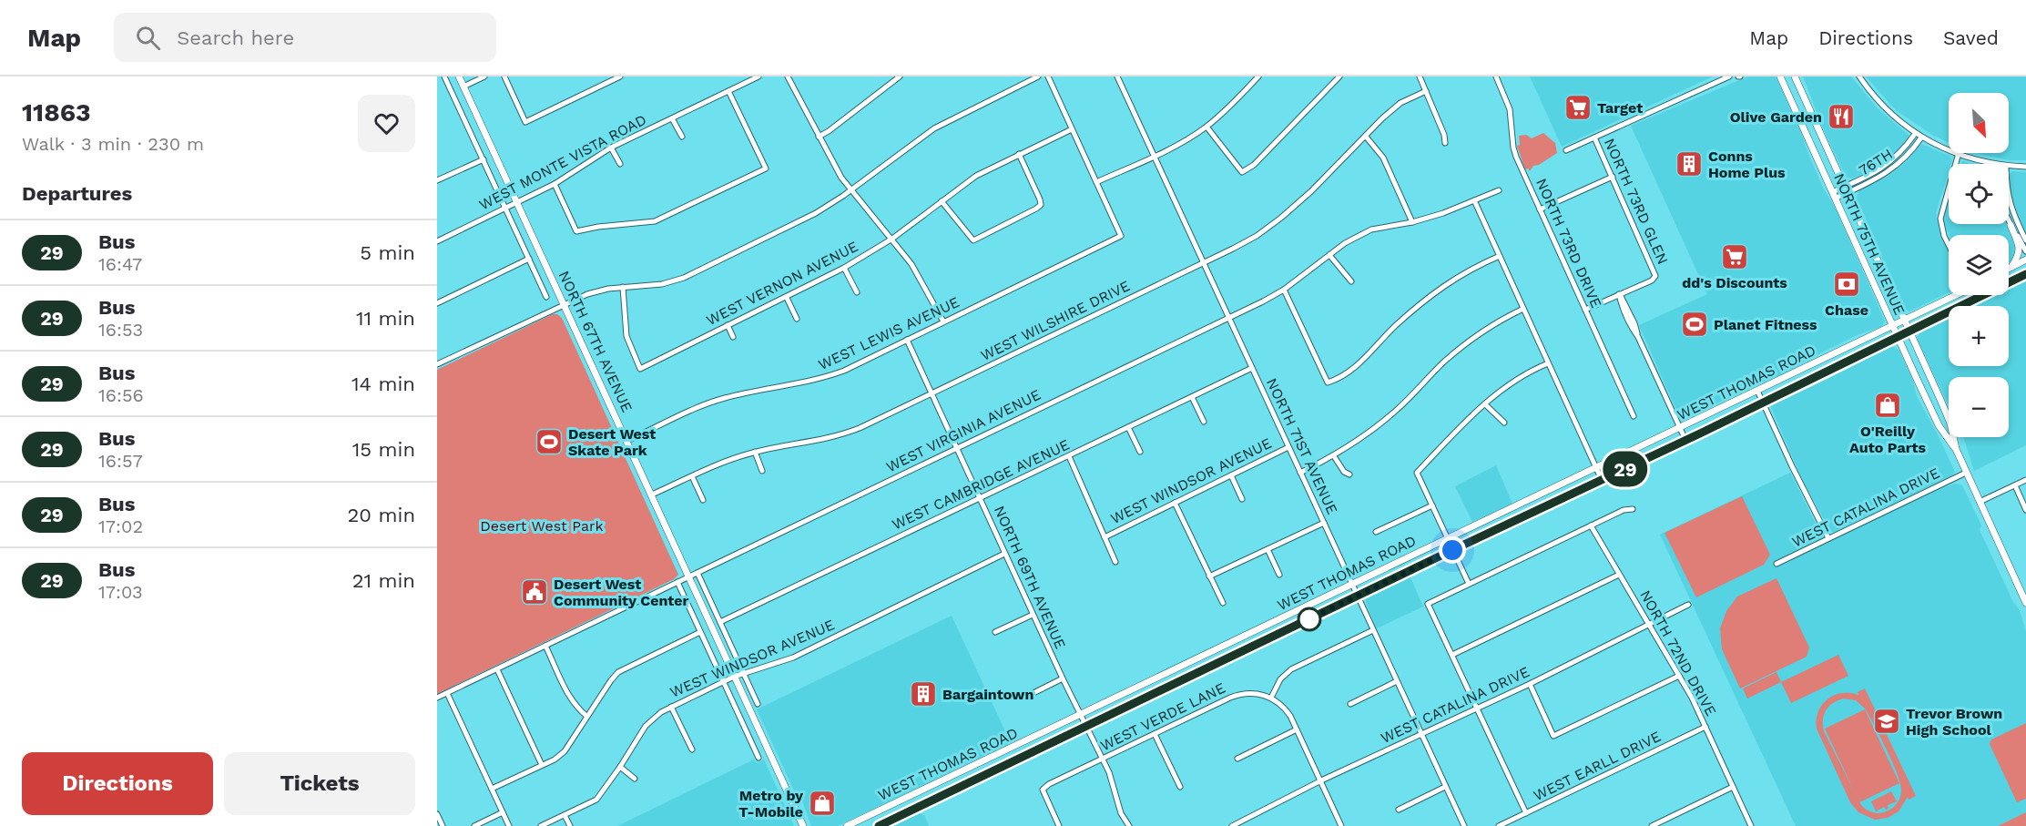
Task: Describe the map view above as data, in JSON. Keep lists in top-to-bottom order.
{
  "streets": {
    "main road": ["NORTH 75TH AVENUE", "NORTH 67TH AVENUE", "WEST THOMAS ROAD"],
    "street": [
      "WEST MONTE VISTA ROAD",
      "76TH",
      "NORTH 73RD GLEN",
      "NORTH 73RD DRIVE",
      "WEST VERNON AVENUE",
      "WEST WILSHIRE DRIVE",
      "WEST LEWIS AVENUE",
      "WEST VIRGINIA AVENUE",
      "NORTH 71ST AVENUE",
      "WEST WINDSOR AVENUE",
      "WEST CAMBRIDGE AVENUE",
      "WEST CATALINA DRIVE",
      "NORTH 69TH AVENUE",
      "NORTH 72ND DRIVE",
      "WEST VERDE LANE",
      "WEST EARLL DRIVE"
    ]
  },
  "crossings": [
    ["WEST MONTE VISTA ROAD", "NORTH 67TH AVENUE"],
    ["76TH", "NORTH 75TH AVENUE"],
    ["NORTH 75TH AVENUE", "WEST THOMAS ROAD"],
    ["NORTH 75TH AVENUE", "WEST CATALINA DRIVE"],
    ["WEST WILSHIRE DRIVE", "NORTH 67TH AVENUE"],
    ["WEST WILSHIRE DRIVE", "NORTH 71ST AVENUE"],
    ["WEST WILSHIRE DRIVE", "NORTH 69TH AVENUE"],
    ["WEST LEWIS AVENUE", "NORTH 67TH AVENUE"],
    ["WEST LEWIS AVENUE", "NORTH 69TH AVENUE"],
    ["NORTH 67TH AVENUE", "WEST VIRGINIA AVENUE"],
    ["NORTH 67TH AVENUE", "WEST WINDSOR AVENUE"],
    ["WEST THOMAS ROAD", "NORTH 71ST AVENUE"],
    ["WEST THOMAS ROAD", "NORTH 69TH AVENUE"],
    ["WEST VIRGINIA AVENUE", "NORTH 71ST AVENUE"],
    ["WEST VIRGINIA AVENUE", "NORTH 69TH AVENUE"],
    ["NORTH 71ST AVENUE", "WEST WINDSOR AVENUE"],
    ["NORTH 71ST AVENUE", "WEST CAMBRIDGE AVENUE"],
    ["NORTH 71ST AVENUE", "WEST CATALINA DRIVE"],
    ["WEST WINDSOR AVENUE", "NORTH 69TH AVENUE"],
    ["WEST CAMBRIDGE AVENUE", "NORTH 69TH AVENUE"],
    ["WEST CATALINA DRIVE", "NORTH 72ND DRIVE"],
    ["NORTH 69TH AVENUE", "WEST VERDE LANE"],
    ["NORTH 72ND DRIVE", "WEST EARLL DRIVE"]
  ],
  "parks": ["Desert West Park"],
  "places": {
    "supermarket": ["Target", "dd's Discounts"],
    "restaurant": ["Olive Garden"],
    "building": ["Conns Home Plus", "Bargaintown"],
    "bank": ["Chase"],
    "sports": ["Planet Fitness", "Desert West Skate Park"],
    "shop": ["O'Reilly Auto Parts", "Metro by T-Mobile"],
    "public building": ["Desert West Community Center"],
    "school or university": ["Trevor Brown High School"]
  },
  "lines": ["bus line 29"],
  "north": "bottom right",
  "page": {
    "header": "Map",
    "search": "Search here",
    "nav": ["Map", "Directions", "Saved"],
    "heading": [
      ["11863", "Walk · 3 min · 230 m"],
      "Departures"
    ],
    "on_map": "29",
    "map_buttons": ["+", "−"],
    "list": [
      {
        "mark": "29",
        "name": "Bus",
        "note": "16:47",
        "value": "5 min"
      },
      {
        "mark": "29",
        "name": "Bus",
        "note": "16:53",
        "value": "11 min"
      },
      {
        "mark": "29",
        "name": "Bus",
        "note": "16:56",
        "value": "14 min"
      },
      {
        "mark": "29",
        "name": "Bus",
        "note": "16:57",
        "value": "15 min"
      },
      {
        "mark": "29",
        "name": "Bus",
        "note": "17:02",
        "value": "20 min"
      },
      {
        "mark": "29",
        "name": "Bus",
        "note": "17:03",
        "value": "21 min"
      }
    ],
    "buttons": ["Directions", "Tickets"]
  }
}
